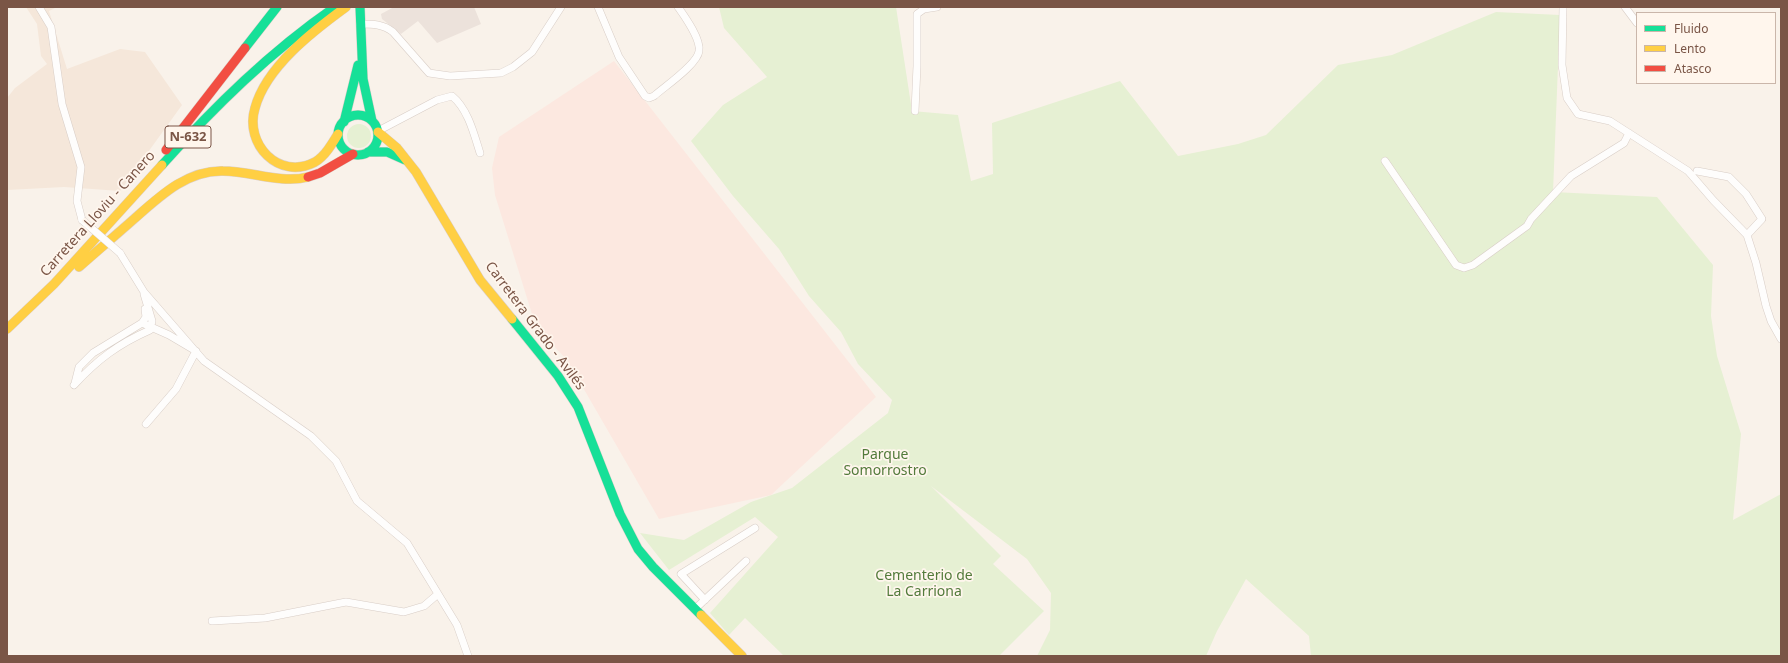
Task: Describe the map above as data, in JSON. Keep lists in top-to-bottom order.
{
  "streets": {
    "main road": ["N-632", "Carretera Lloviu - Canero", "Carretera Grado - Avilés"]
  },
  "parks": ["Parque Somorrostro", "Cementerio de La Carriona"],
  "legend": ["Fluido", "Lento", "Atasco"]
}
